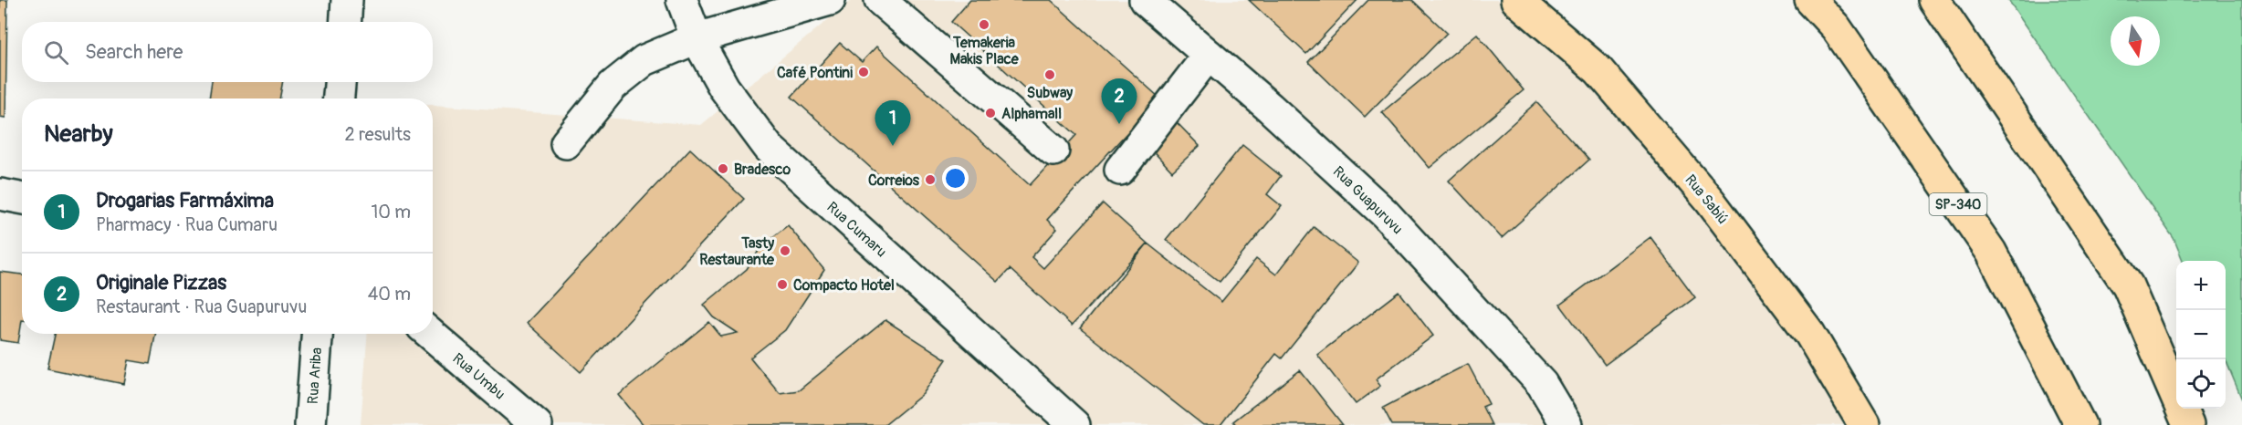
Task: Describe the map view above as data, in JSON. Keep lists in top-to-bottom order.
{
  "streets": {
    "main road": ["Rua Sabiú", "SP-340"],
    "street": [
      "Rua Guapuruvu",
      "Rua Cumaru",
      "Rua Ariba",
      "Rua Umbu"
    ]
  },
  "places": [
    "Temakeria Makis Place",
    "Café Pontini",
    "Subway",
    "Alphamall",
    "Bradesco",
    "Correios",
    "Tasty Restaurante",
    "Compacto Hotel"
  ],
  "north": "bottom",
  "page": {
    "search": "Search here",
    "pins": ["2", "1"],
    "heading": ["Nearby", "2 results"],
    "list": [
      {
        "mark": "1",
        "name": "Drogarias Farmáxima",
        "note": "Pharmacy · Rua Cumaru",
        "value": "10 m"
      },
      {
        "mark": "2",
        "name": "Originale Pizzas",
        "note": "Restaurant · Rua Guapuruvu",
        "value": "40 m"
      }
    ],
    "map_buttons": ["+", "−"]
  }
}
